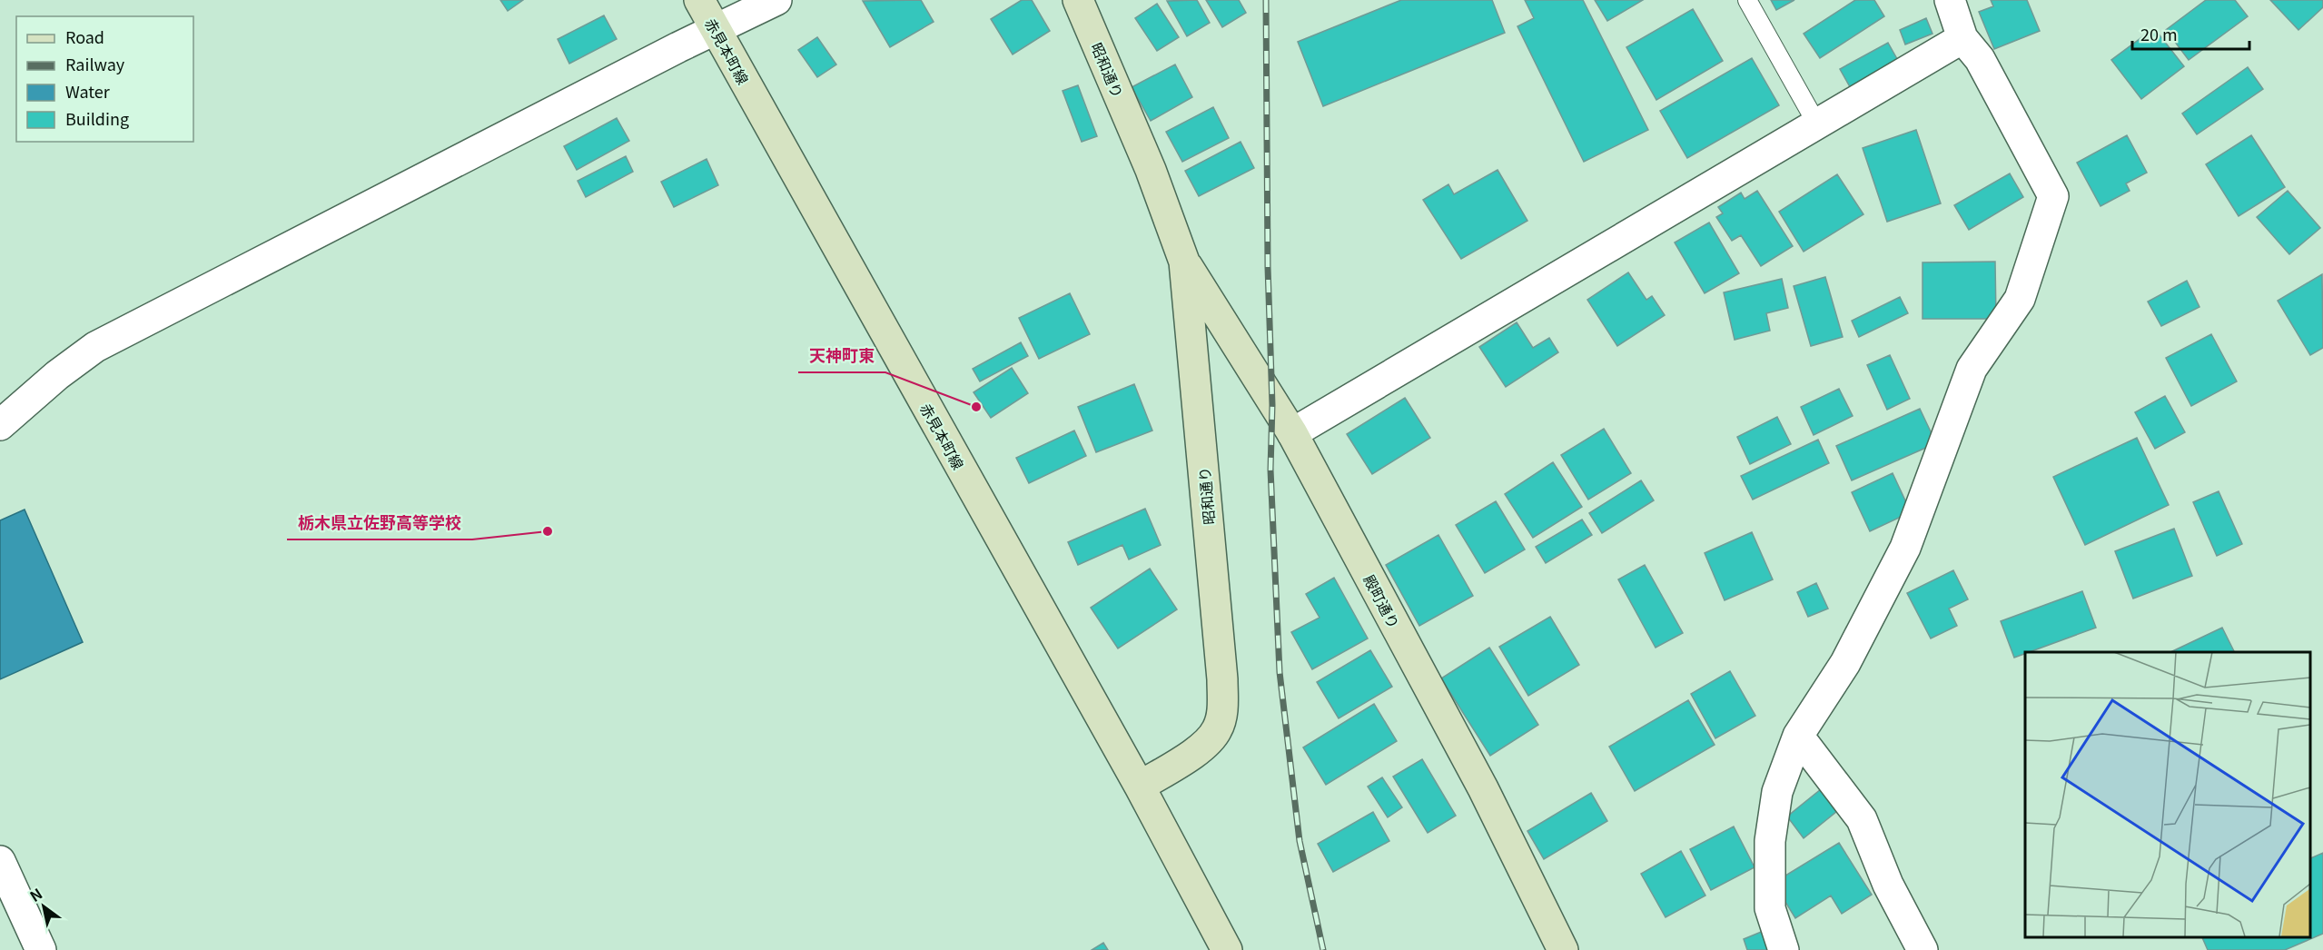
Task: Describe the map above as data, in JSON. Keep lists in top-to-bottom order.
{
  "streets": {
    "street": ["赤見本町線", "昭和通り", "殿町通り"]
  },
  "crossings": [
    ["赤見本町線", "昭和通り"],
    ["昭和通り", "殿町通り"]
  ],
  "places": ["天神町東", "栃木県立佐野高等学校"],
  "legend": [
    "Road",
    "Railway",
    "Water",
    "Building"
  ],
  "scale_bar": "20 m",
  "north": "top left"
}
